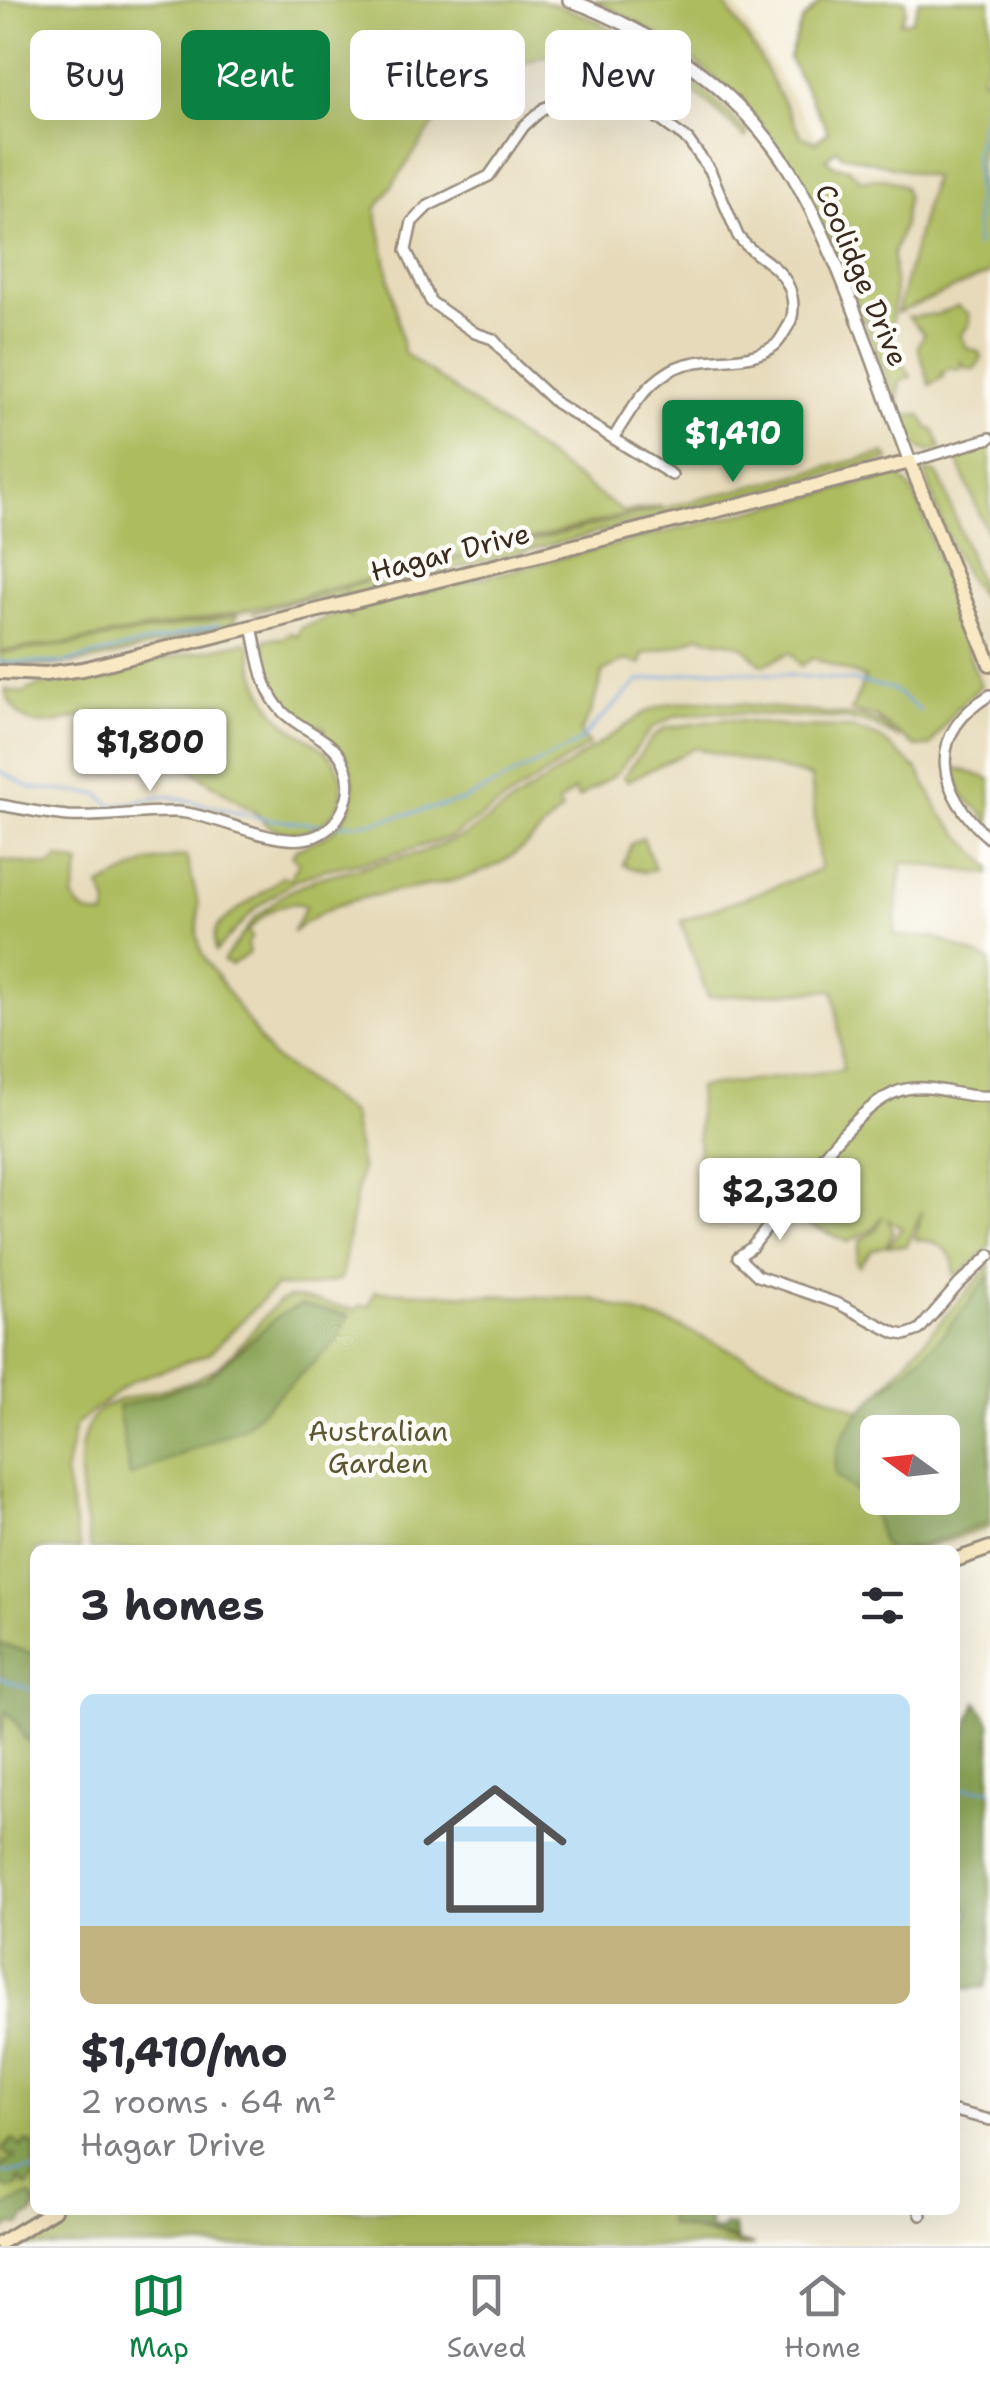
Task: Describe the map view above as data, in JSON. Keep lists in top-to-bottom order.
{
  "streets": {
    "main road": ["Coolidge Drive", "Hagar Drive"]
  },
  "crossings": [
    ["Coolidge Drive", "Hagar Drive"]
  ],
  "parks": ["Australian Garden"],
  "north": "left",
  "page": {
    "chip": [
      "Buy",
      "Rent",
      "Filters",
      "New"
    ],
    "price": ["$1,410", "$1,800", "$2,320"],
    "heading": "3 homes",
    "list": [
      {
        "name": "$1,410/mo",
        "note": "2 rooms · 64 m² · Hagar Drive"
      }
    ],
    "tabs": ["Map", "Saved", "Home"]
  }
}
